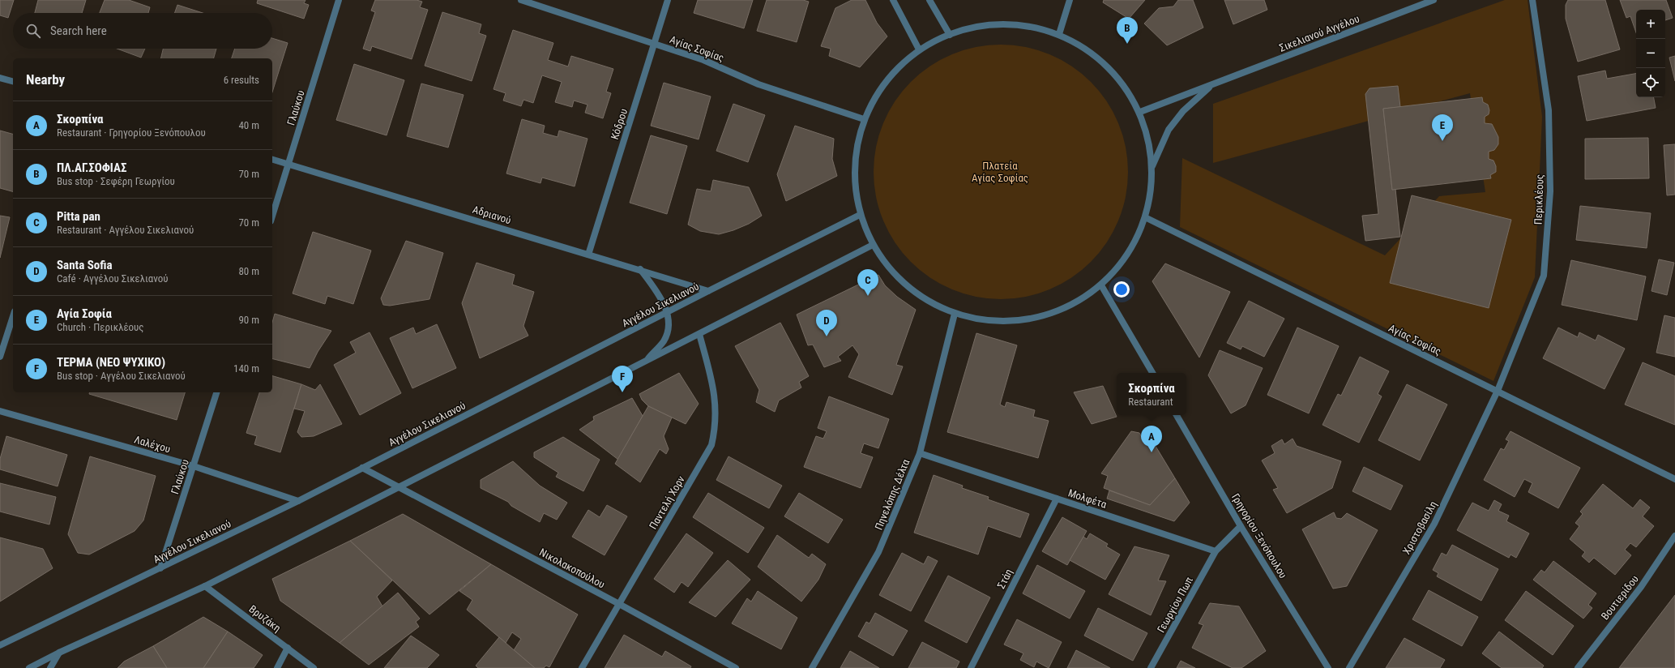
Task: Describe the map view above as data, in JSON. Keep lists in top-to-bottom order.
{
  "streets": {
    "street": [
      "Σικελιανού Αγγέλου",
      "Αγίας Σοφίας",
      "Γλαύκου",
      "Κόδρου",
      "Περικλέους",
      "Αδριανού",
      "Αγγέλου Σικελιανού",
      "Λαλέχου",
      "Πηνελόπης Δέλτα",
      "Μολφέτα",
      "Παντελή Χορν",
      "Χριστοβασίλη",
      "Γρηγορίου Ξενόπουλου",
      "Νικολακοπούλου",
      "Στάη",
      "Βουτιερίδου",
      "Γεωργίου Πωπ",
      "Βρυζάκη"
    ]
  },
  "crossings": [
    ["Αγίας Σοφίας", "Κόδρου"],
    ["Αγίας Σοφίας", "Περικλέους"],
    ["Αγίας Σοφίας", "Χριστοβασίλη"],
    ["Γλαύκου", "Αδριανού"],
    ["Γλαύκου", "Αγγέλου Σικελιανού"],
    ["Γλαύκου", "Λαλέχου"],
    ["Κόδρου", "Αδριανού"],
    ["Περικλέους", "Χριστοβασίλη"],
    ["Αδριανού", "Αγγέλου Σικελιανού"],
    ["Αγγέλου Σικελιανού", "Λαλέχου"],
    ["Αγγέλου Σικελιανού", "Νικολακοπούλου"],
    ["Πηνελόπης Δέλτα", "Μολφέτα"],
    ["Μολφέτα", "Στάη"],
    ["Μολφέτα", "Γεωργίου Πωπ"],
    ["Παντελή Χορν", "Νικολακοπούλου"]
  ],
  "parks": ["Πλατεία Αγίας Σοφίας"],
  "page": {
    "map_buttons": ["+", "−"],
    "search": "Search here",
    "pins": [
      "B",
      "E",
      "C",
      "D",
      "F",
      "A"
    ],
    "heading": ["Nearby", "6 results"],
    "list": [
      {
        "mark": "A",
        "name": "Σκορπίνα",
        "note": "Restaurant · Γρηγορίου Ξενόπουλου",
        "value": "40 m"
      },
      {
        "mark": "B",
        "name": "ΠΛ.ΑΓ.ΣΟΦΙΑΣ",
        "note": "Bus stop · Σεφέρη Γεωργίου",
        "value": "70 m"
      },
      {
        "mark": "C",
        "name": "Pitta pan",
        "note": "Restaurant · Αγγέλου Σικελιανού",
        "value": "70 m"
      },
      {
        "mark": "D",
        "name": "Santa Sofia",
        "note": "Café · Αγγέλου Σικελιανού",
        "value": "80 m"
      },
      {
        "mark": "E",
        "name": "Αγία Σοφία",
        "note": "Church · Περικλέους",
        "value": "90 m"
      },
      {
        "mark": "F",
        "name": "ΤΕΡΜΑ (ΝΕΟ ΨΥΧΙΚΟ)",
        "note": "Bus stop · Αγγέλου Σικελιανού",
        "value": "140 m"
      }
    ],
    "popup": ["Σκορπίνα", "Restaurant"]
  }
}
